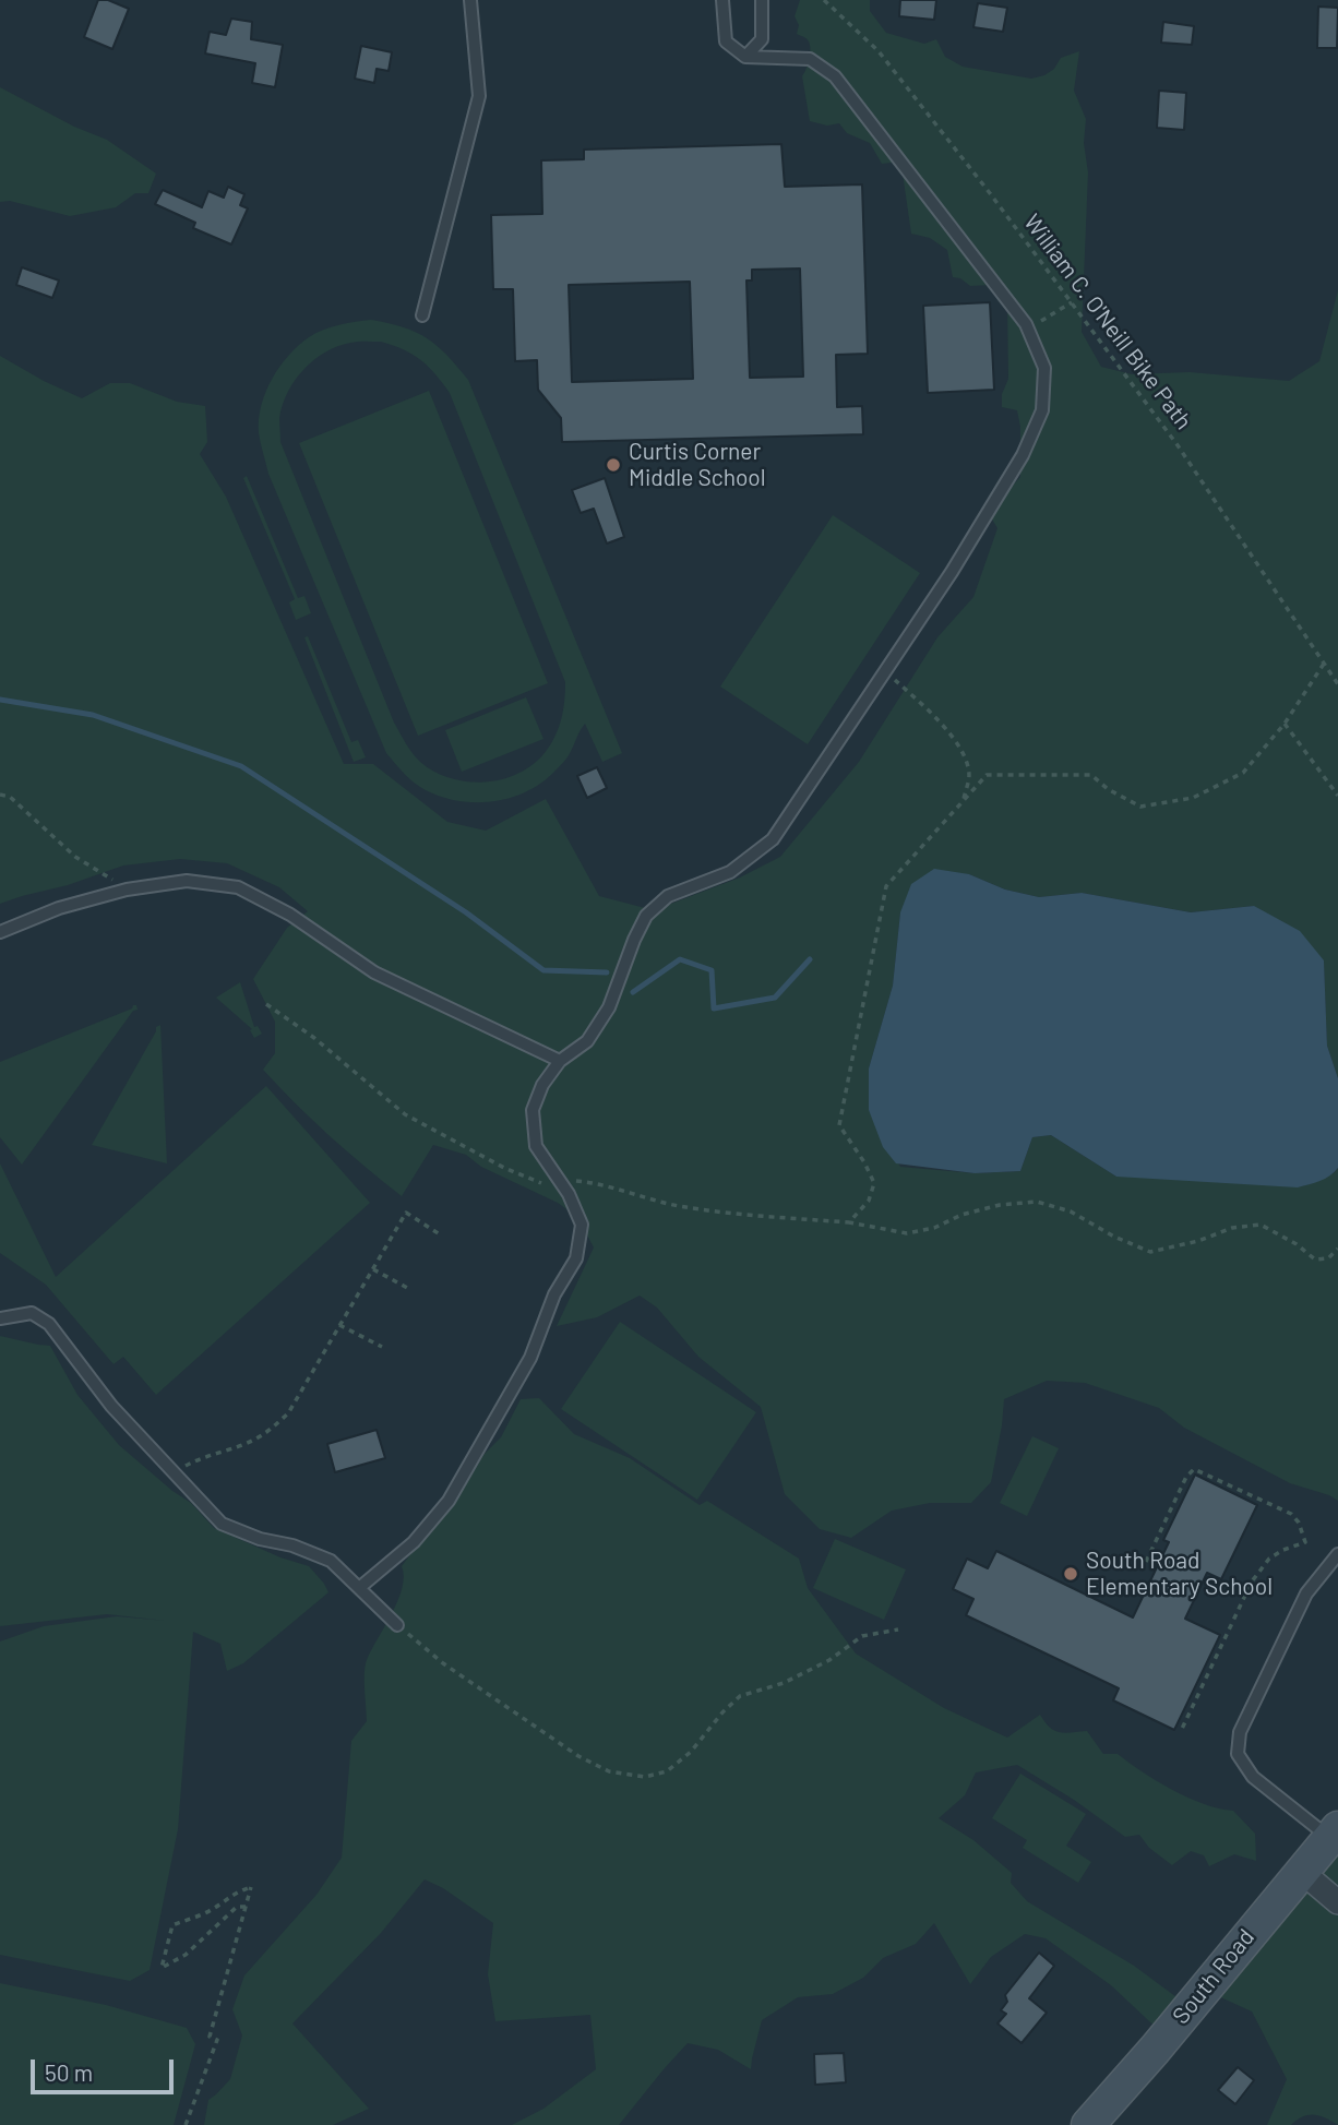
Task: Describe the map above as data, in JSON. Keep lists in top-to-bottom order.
{
  "streets": {
    "street": ["South Road"],
    "path": ["William C. O'Neill Bike Path"]
  },
  "places": ["Curtis Corner Middle School", "South Road Elementary School"],
  "scale_bar": "50 m"
}
